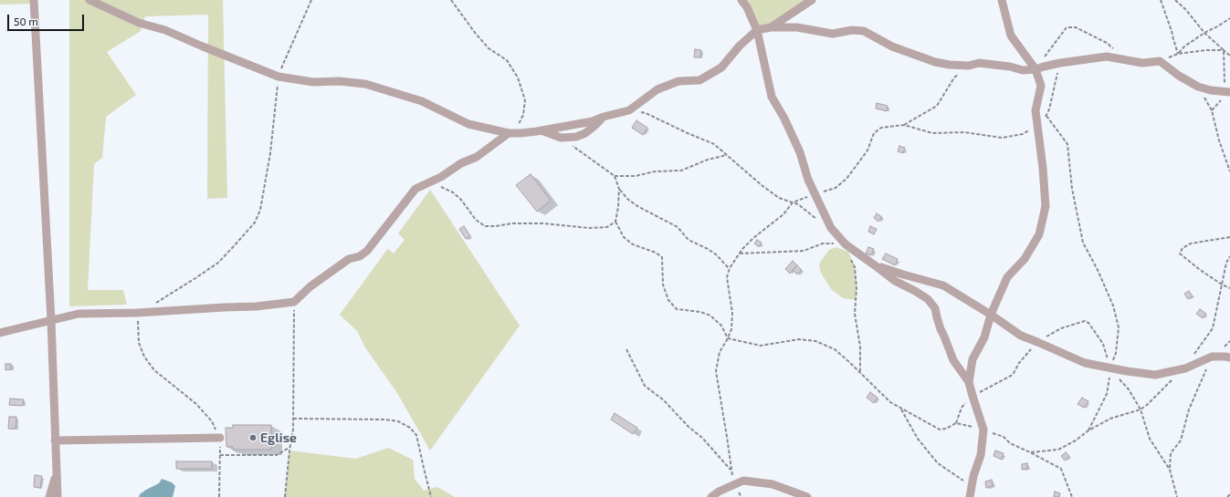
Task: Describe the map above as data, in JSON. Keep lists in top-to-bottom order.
{
  "places": ["Eglise"],
  "scale_bar": "50 m"
}
